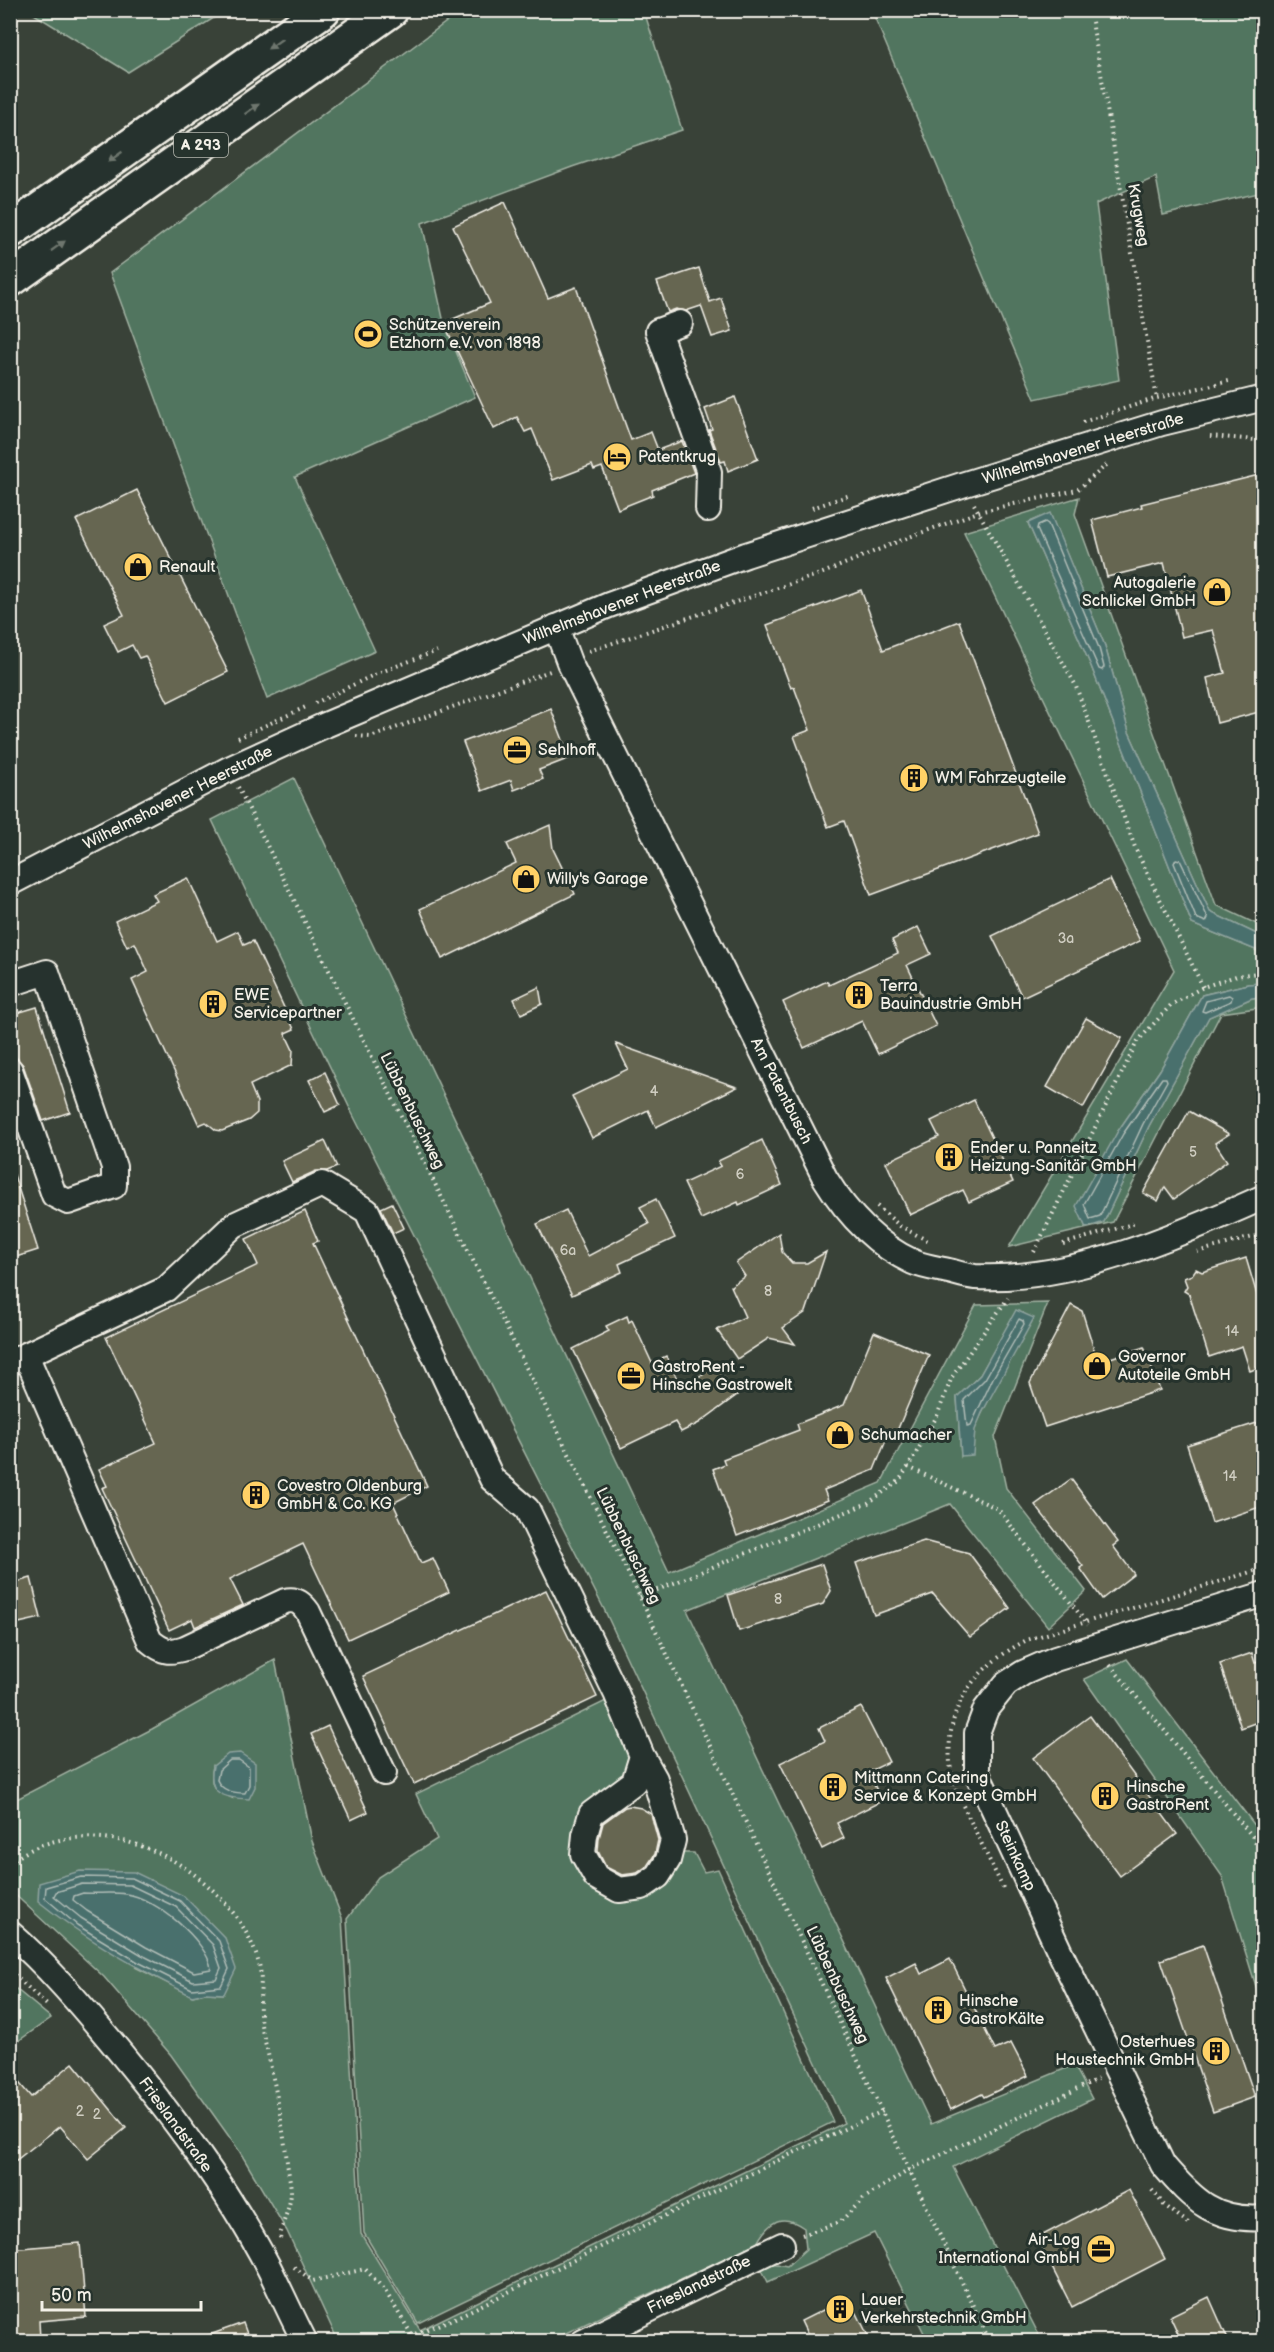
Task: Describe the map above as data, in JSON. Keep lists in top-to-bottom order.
{
  "streets": {
    "highway": ["A 293"],
    "street": [
      "Wilhelmshavener Heerstraße",
      "Am Patentbusch",
      "Steinkamp",
      "Frieslandstraße"
    ],
    "path": ["Krugweg", "Lübbenbuschweg"]
  },
  "crossings": [
    ["Krugweg", "Wilhelmshavener Heerstraße"],
    ["Wilhelmshavener Heerstraße", "Am Patentbusch"],
    ["Wilhelmshavener Heerstraße", "Lübbenbuschweg"]
  ],
  "places": {
    "sports": ["Schützenverein Etzhorn e.V. von 1898"],
    "hotel": ["Patentkrug"],
    "shop": [
      "Renault",
      "Autogalerie Schlickel GmbH",
      "Willy's Garage",
      "Governor Autoteile GmbH",
      "Schumacher"
    ],
    "office": ["Sehlhoff", "GastroRent - Hinsche Gastrowelt", "Air-Log International GmbH"],
    "building": [
      "WM Fahrzeugteile",
      "Terra Bauindustrie GmbH",
      "EWE Servicepartner",
      "Ender u. Panneitz Heizung-Sanitär GmbH",
      "Covestro Oldenburg GmbH & Co. KG",
      "Mittmann Catering Service & Konzept GmbH",
      "Hinsche GastroRent",
      "Hinsche GastroKälte",
      "Osterhues Haustechnik GmbH",
      "Lauer Verkehrstechnik GmbH"
    ]
  },
  "house_numbers": [
    "3a",
    "4",
    "5",
    "6",
    "6a",
    "8",
    "14",
    "14",
    "8",
    "2",
    "2"
  ],
  "scale_bar": "50 m"
}
